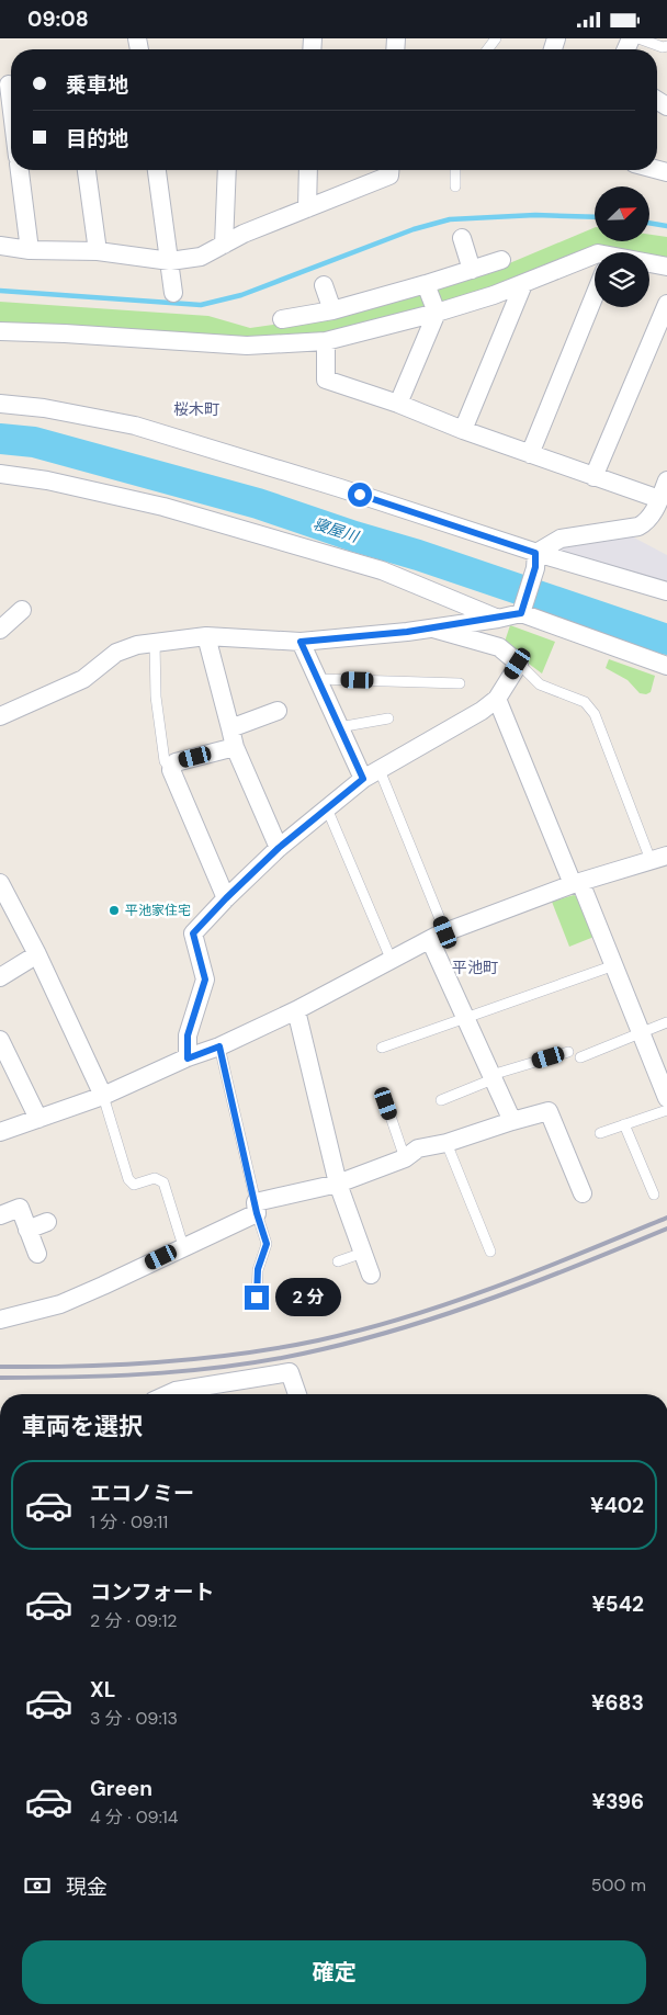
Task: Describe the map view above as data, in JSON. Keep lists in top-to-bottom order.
{
  "districts": ["桜木町", "平池町"],
  "water": ["寝屋川"],
  "places": ["平池家住宅"],
  "north": "top right",
  "page": {
    "status": "09:08",
    "banner": ["乗車地", "目的地"],
    "bubble": "2 分",
    "heading": "車両を選択",
    "list": [
      {
        "name": "エコノミー",
        "note": "1 分 · 09:11",
        "value": "¥402"
      },
      {
        "name": "コンフォート",
        "note": "2 分 · 09:12",
        "value": "¥542"
      },
      {
        "name": "XL",
        "note": "3 分 · 09:13",
        "value": "¥683"
      },
      {
        "name": "Green",
        "note": "4 分 · 09:14",
        "value": "¥396"
      }
    ],
    "pay": ["現金", "500 m"],
    "buttons": "確定"
  }
}
